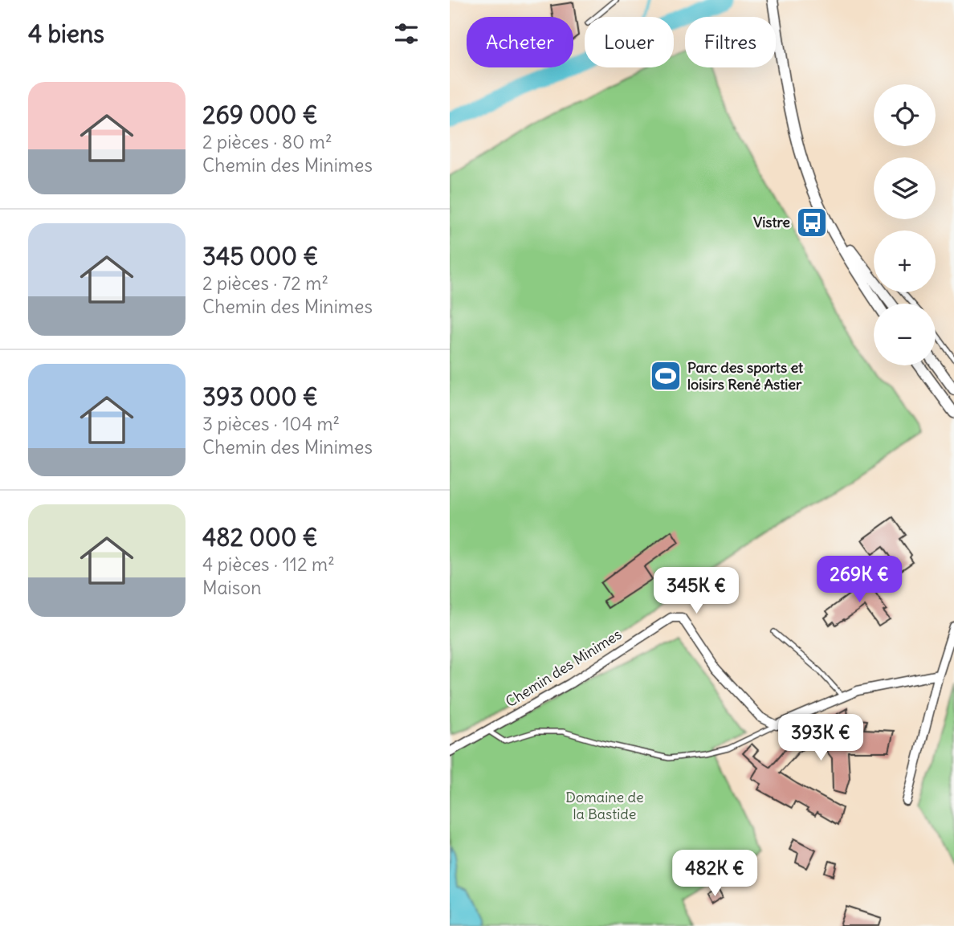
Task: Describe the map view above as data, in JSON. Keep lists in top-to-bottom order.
{
  "streets": {
    "street": ["Chemin des Minimes"]
  },
  "parks": ["Domaine de la Bastide"],
  "places": {
    "bus stop": ["Vistre"],
    "sports": ["Parc des sports et loisirs René Astier"]
  },
  "page": {
    "heading": "4 biens",
    "chip": ["Acheter", "Louer", "Filtres"],
    "list": [
      {
        "name": "269 000 €",
        "note": "2 pièces · 80 m² · Chemin des Minimes"
      },
      {
        "name": "345 000 €",
        "note": "2 pièces · 72 m² · Chemin des Minimes"
      },
      {
        "name": "393 000 €",
        "note": "3 pièces · 104 m² · Chemin des Minimes"
      },
      {
        "name": "482 000 €",
        "note": "4 pièces · 112 m² · Maison"
      }
    ],
    "map_buttons": ["+", "−"],
    "price": [
      "269K €",
      "345K €",
      "393K €",
      "482K €"
    ]
  }
}
